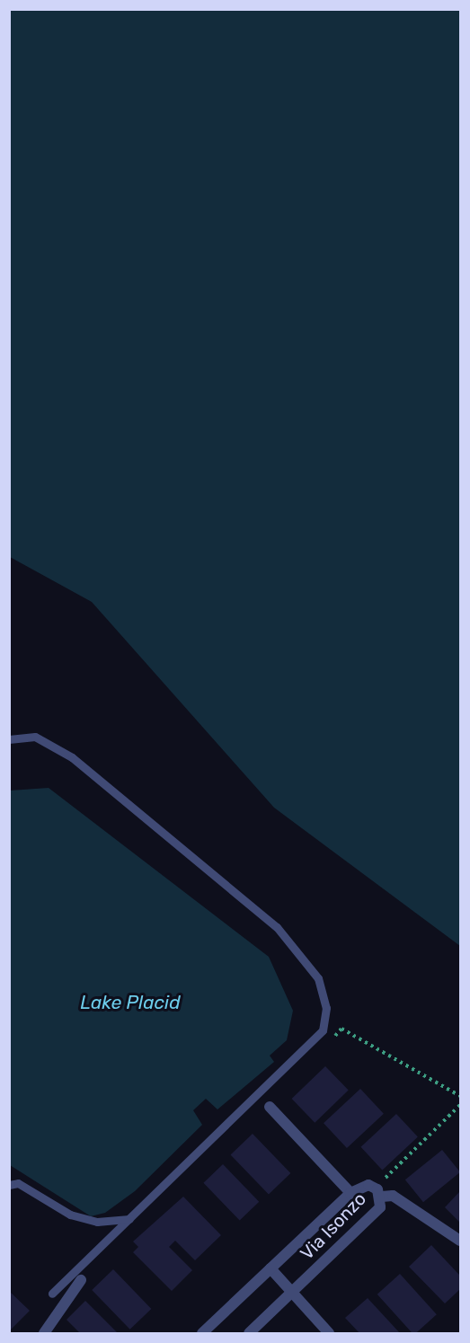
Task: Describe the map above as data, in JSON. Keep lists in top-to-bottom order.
{
  "streets": {
    "street": ["Via Isonzo"]
  },
  "water": ["Lake Placid"]
}
